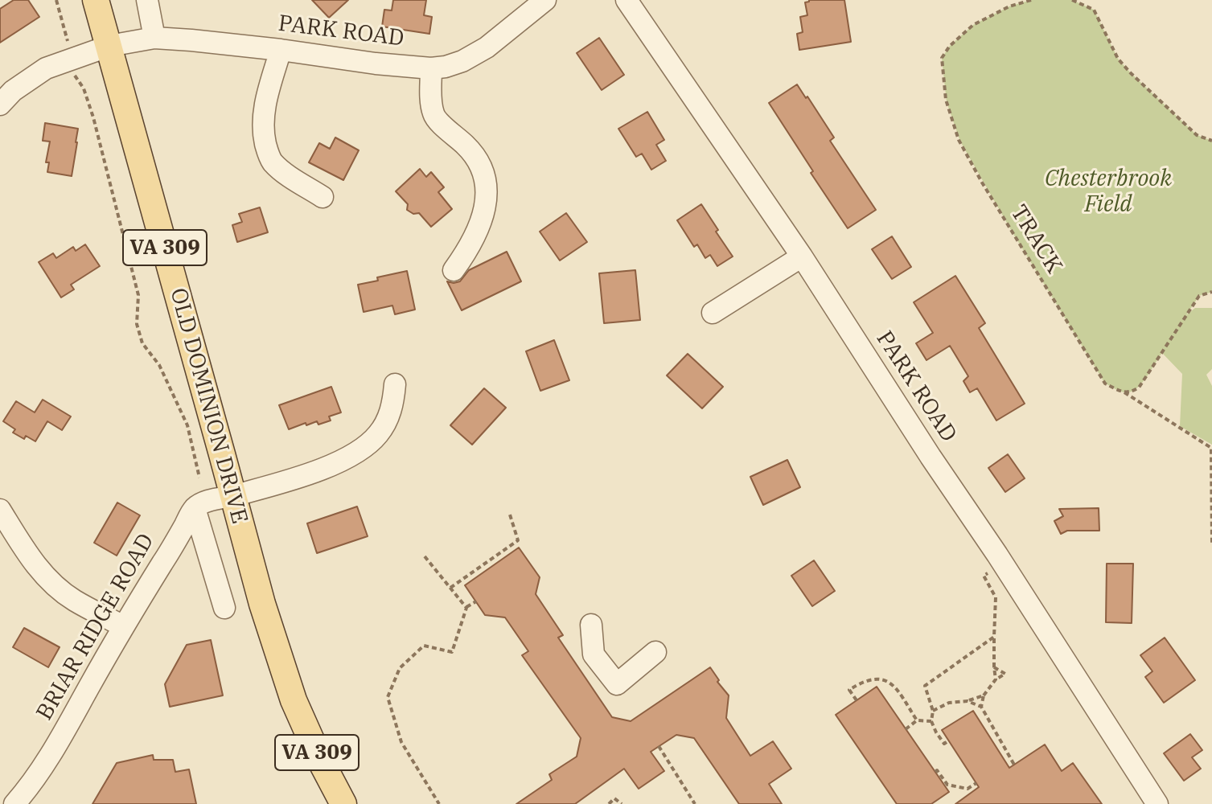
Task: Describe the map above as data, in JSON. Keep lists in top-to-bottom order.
{
  "streets": {
    "main road": ["VA 309", "OLD DOMINION DRIVE"],
    "street": ["PARK ROAD", "BRIAR RIDGE ROAD"],
    "path": ["TRACK"]
  },
  "crossings": [
    ["PARK ROAD", "OLD DOMINION DRIVE"]
  ],
  "parks": ["Chesterbrook Field"]
}
